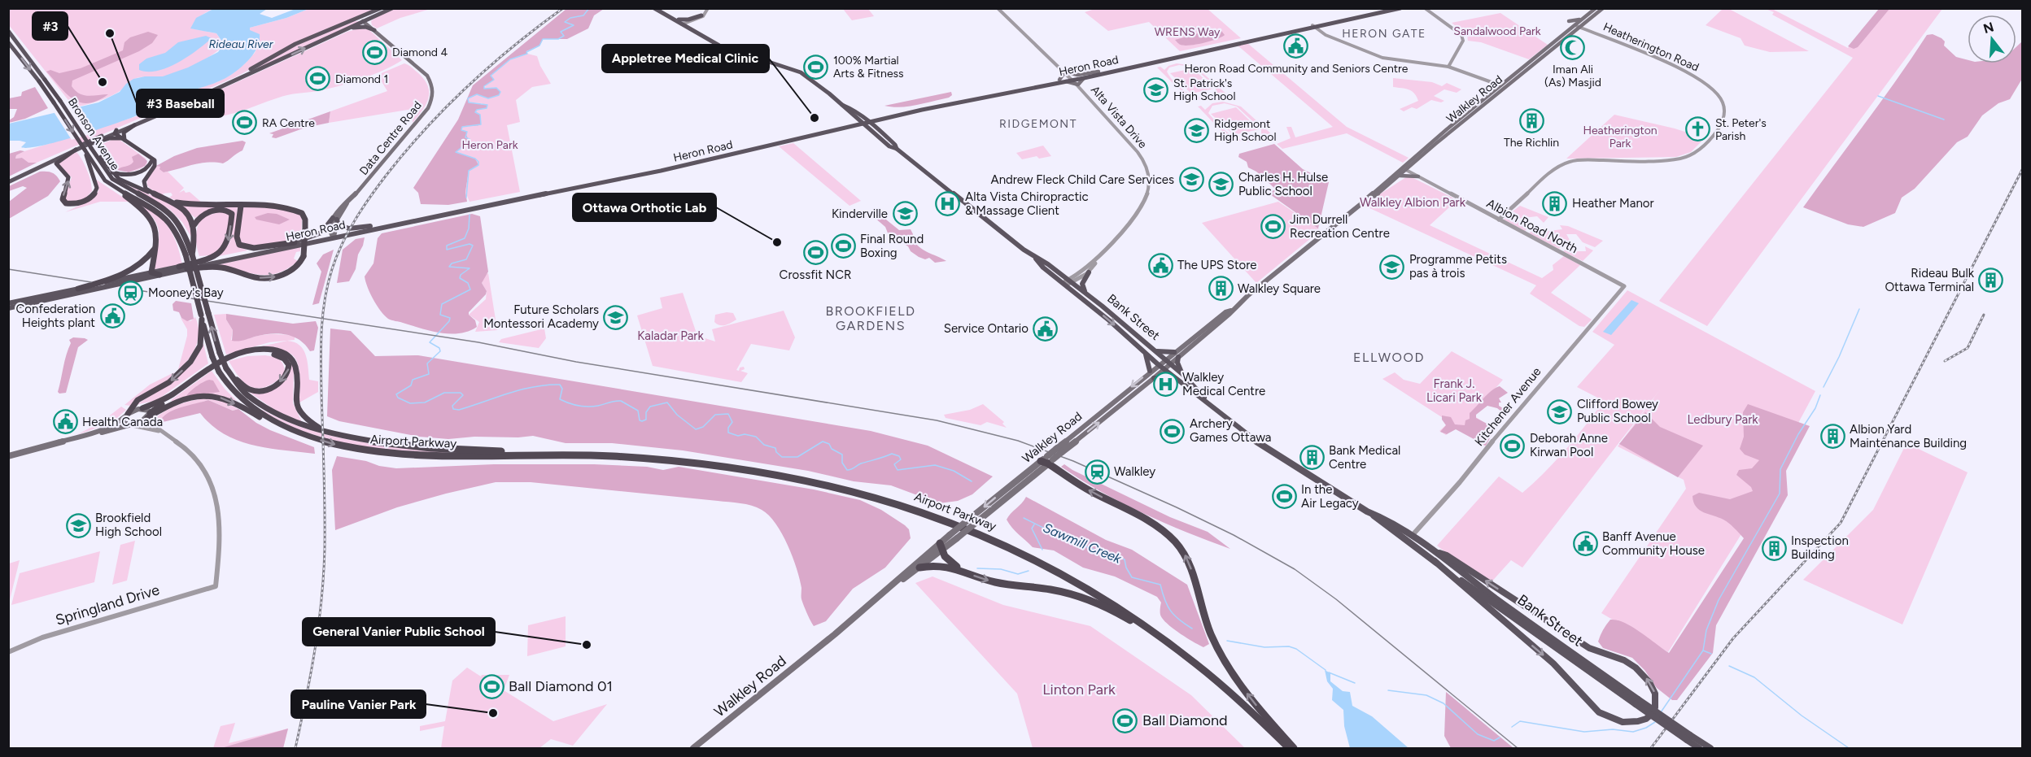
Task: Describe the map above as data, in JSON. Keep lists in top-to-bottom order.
{
  "streets": {
    "highway": ["Bronson Avenue", "Airport Parkway"],
    "main road": [
      "Heron Road",
      "Walkley Road",
      "Data Centre Road",
      "Bank Street"
    ],
    "street": [
      "Heatherington Road",
      "Alta Vista Drive",
      "Albion Road North",
      "Kitchener Avenue",
      "Springland Drive"
    ]
  },
  "crossings": [
    ["Heatherington Road", "Walkley Road"],
    ["Heatherington Road", "Albion Road North"],
    ["Heron Road", "Alta Vista Drive"],
    ["Heron Road", "Data Centre Road"],
    ["Heron Road", "Bank Street"],
    ["Walkley Road", "Albion Road North"],
    ["Walkley Road", "Bank Street"],
    ["Alta Vista Drive", "Bank Street"],
    ["Bronson Avenue", "Airport Parkway"],
    ["Albion Road North", "Kitchener Avenue"],
    ["Bank Street", "Kitchener Avenue"]
  ],
  "districts": [
    "HERON GATE",
    "RIDGEMONT",
    "BROOKFIELD GARDENS",
    "ELLWOOD"
  ],
  "water": ["Rideau River", "Sawmill Creek"],
  "parks": [
    "Sandalwood Park",
    "WRENS Way",
    "Heatherington Park",
    "Heron Park",
    "Walkley Albion Park",
    "Kaladar Park",
    "Frank J. Licari Park",
    "Ledbury Park",
    "Linton Park"
  ],
  "places": {
    "other": [
      "#3 Baseball",
      "#3",
      "Appletree Medical Clinic",
      "Ottawa Orthotic Lab",
      "General Vanier Public School",
      "Pauline Vanier Park"
    ],
    "public building": [
      "Heron Road Community and Seniors Centre",
      "The UPS Store",
      "Confederation Heights plant",
      "Service Ontario",
      "Health Canada",
      "Banff Avenue Community House"
    ],
    "mosque": ["Iman Ali (As) Masjid"],
    "sports": [
      "Diamond 4",
      "100% Martial Arts & Fitness",
      "Diamond 1",
      "RA Centre",
      "Jim Durrell Recreation Centre",
      "Final Round Boxing",
      "Crossfit NCR",
      "Archery Games Ottawa",
      "Deborah Anne Kirwan Pool",
      "In the Air Legacy",
      "Ball Diamond 01",
      "Ball Diamond"
    ],
    "school or university": [
      "St. Patrick's High School",
      "Ridgemont High School",
      "Andrew Fleck Child Care Services",
      "Charles H. Hulse Public School",
      "Kinderville",
      "Programme Petits pas à trois",
      "Future Scholars Montessori Academy",
      "Clifford Bowey Public School",
      "Brookfield High School"
    ],
    "building": [
      "The Richlin",
      "Heather Manor",
      "Rideau Bulk Ottawa Terminal",
      "Walkley Square",
      "Albion Yard Maintenance Building",
      "Bank Medical Centre",
      "Inspection Building"
    ],
    "church": ["St. Peter's Parish"],
    "hospital": ["Alta Vista Chiropractic & Massage Client", "Walkley Medical Centre"],
    "station": ["Mooney's Bay", "Walkley"]
  },
  "north": "top"
}
